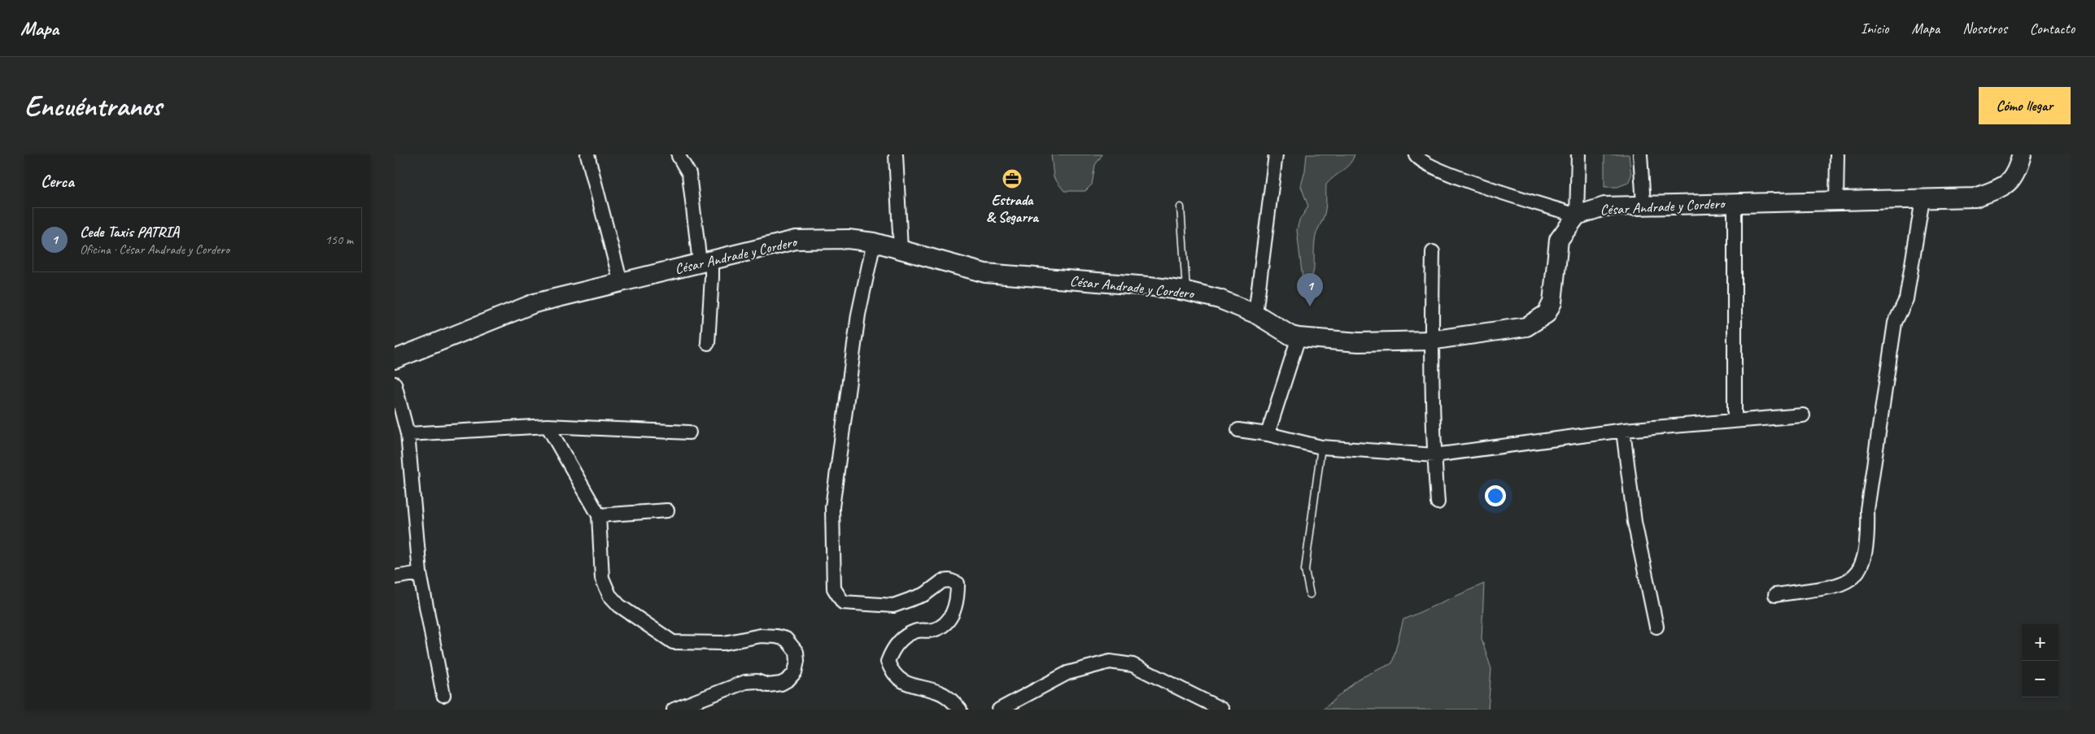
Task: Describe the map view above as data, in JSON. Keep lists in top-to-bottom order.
{
  "streets": {
    "street": ["César Andrade y Cordero"]
  },
  "places": {
    "office": ["Estrada & Segarra"]
  },
  "page": {
    "header": "Mapa",
    "nav": [
      "Inicio",
      "Mapa",
      "Nosotros",
      "Contacto"
    ],
    "buttons": "Cómo llegar",
    "title": "Encuéntranos",
    "heading": "Cerca",
    "list": [
      {
        "mark": "1",
        "name": "Cede Taxis PATRIA",
        "note": "Oficina · César Andrade y Cordero",
        "value": "150 m"
      }
    ],
    "pins": "1",
    "map_buttons": ["+", "−"]
  }
}
